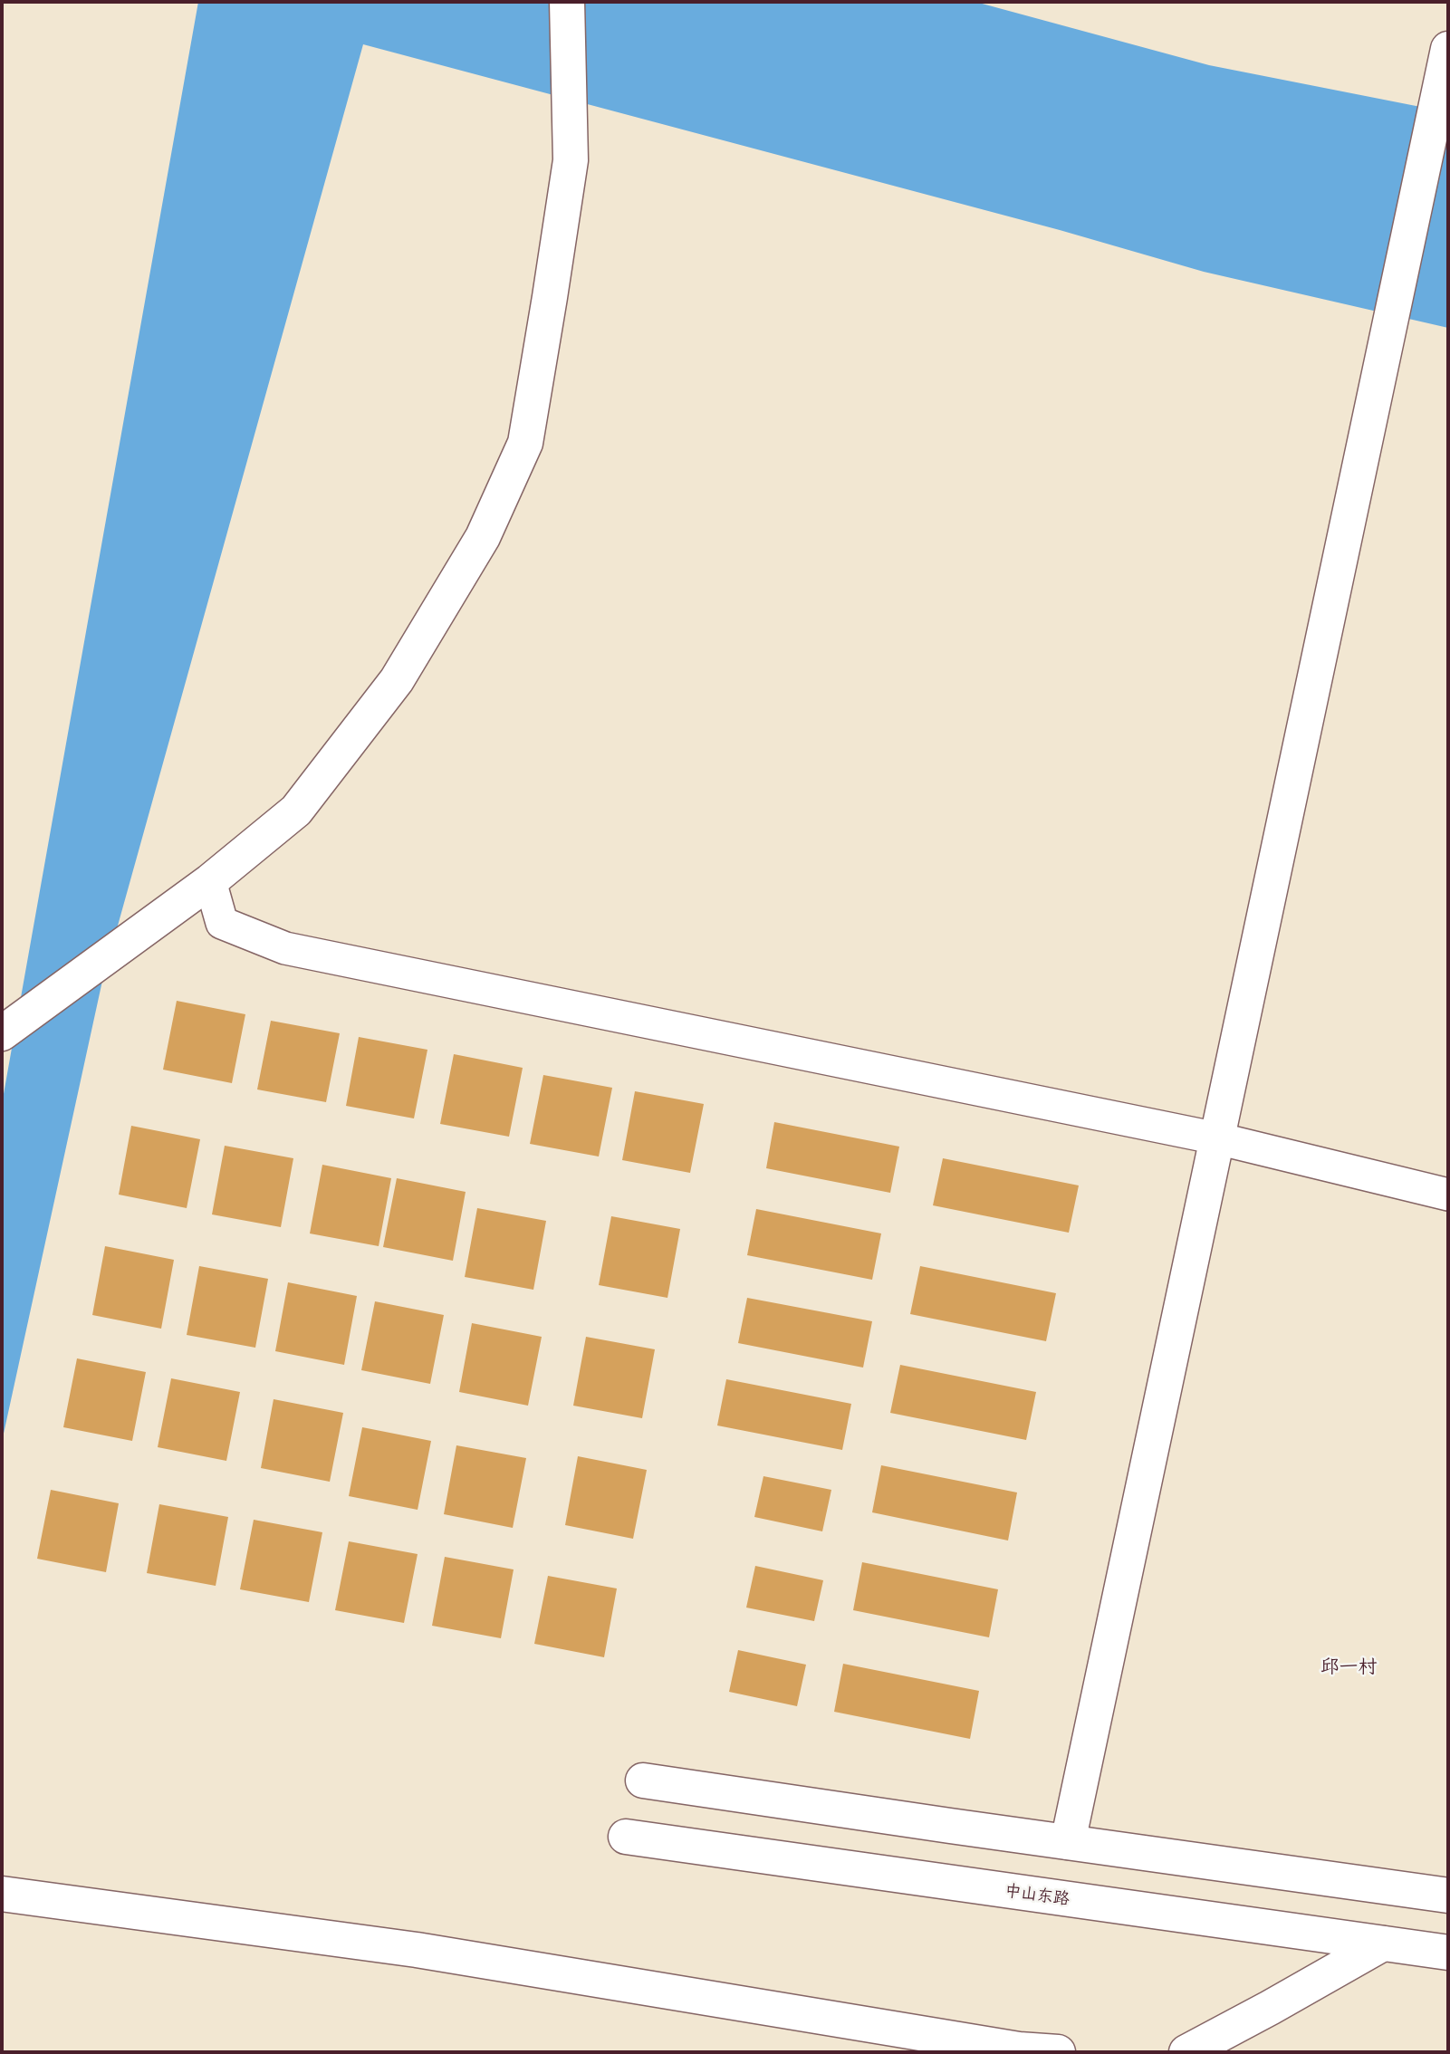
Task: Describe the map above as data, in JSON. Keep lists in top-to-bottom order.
{
  "streets": {
    "street": ["中山东路"]
  },
  "districts": ["邱一村"]
}
